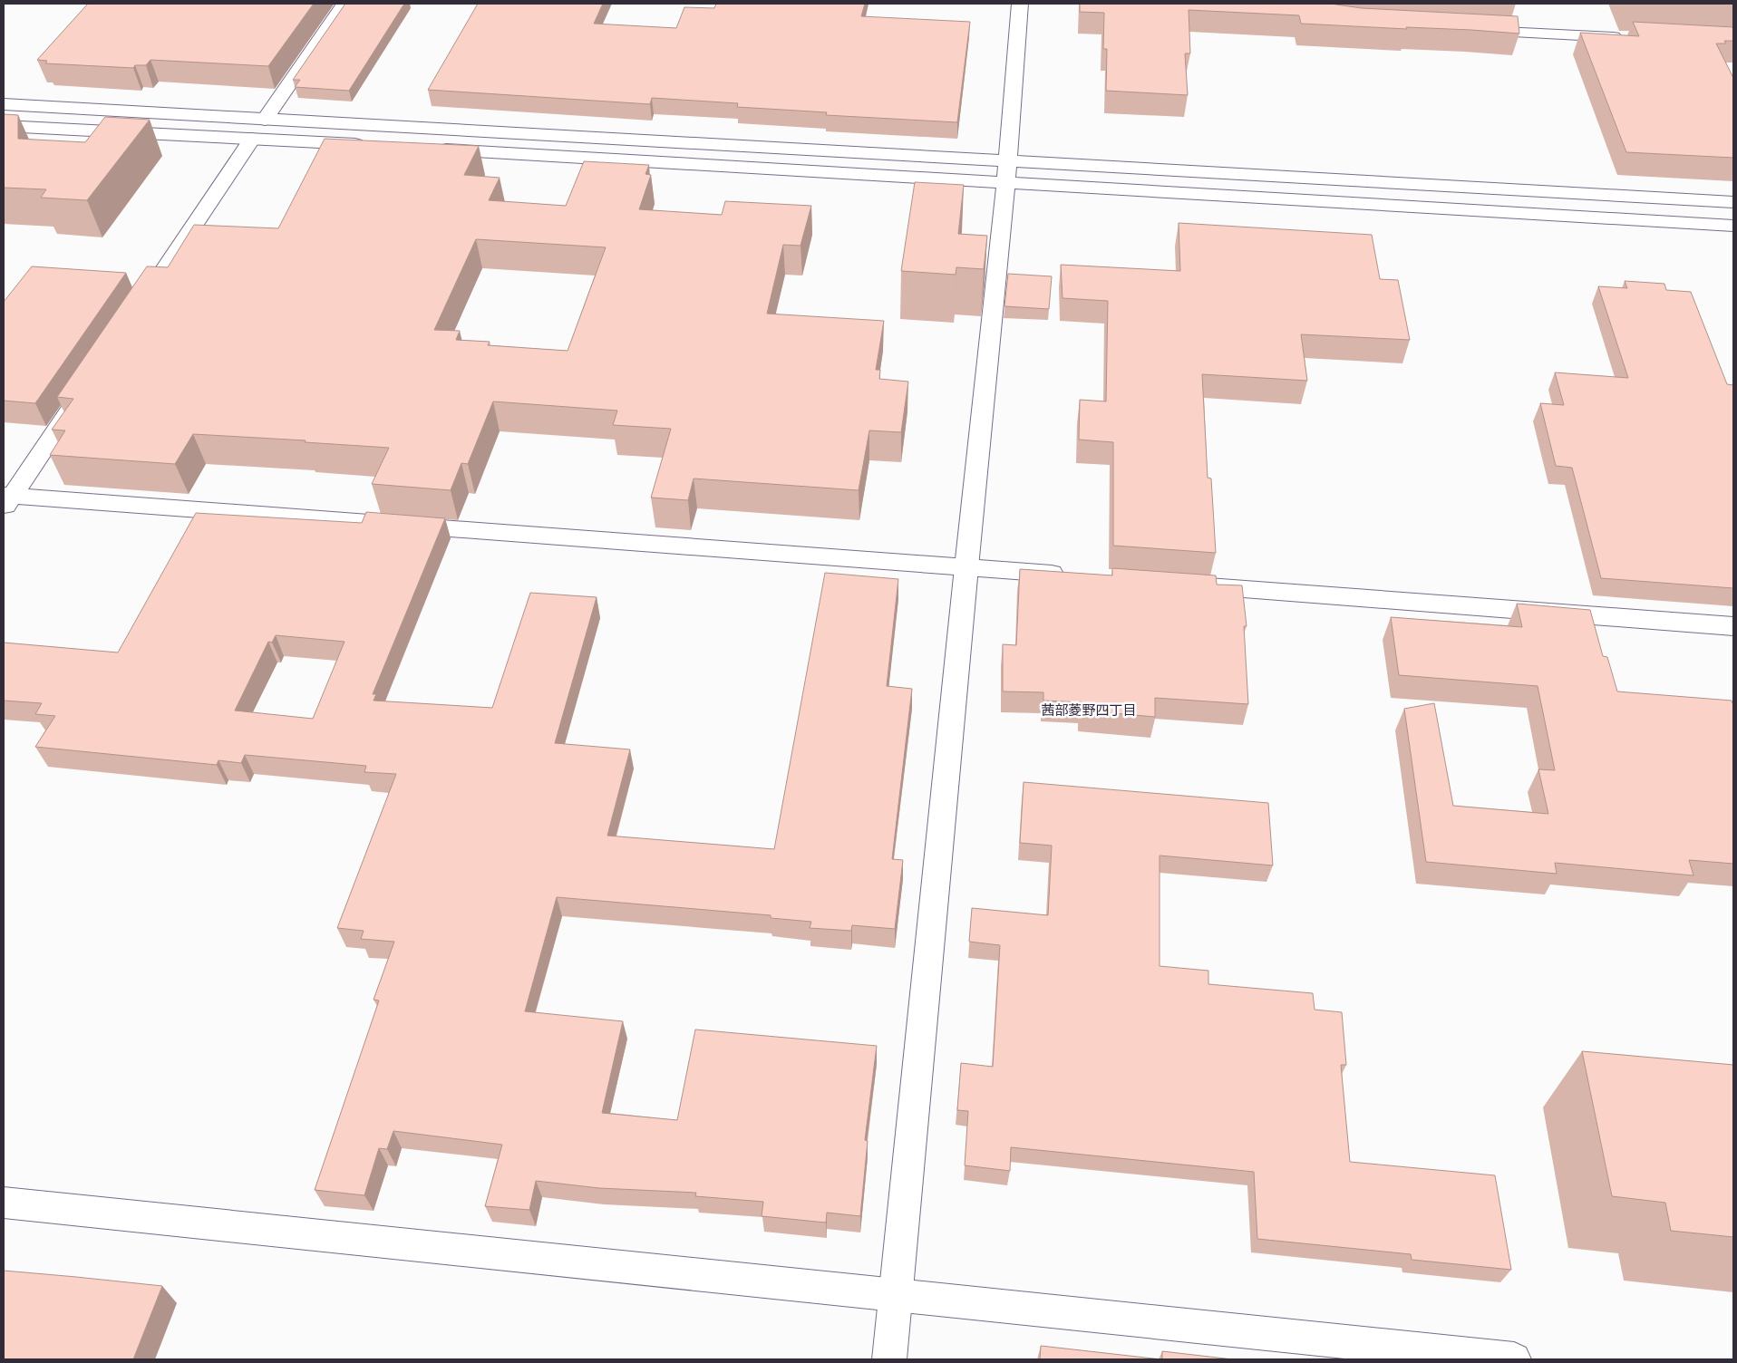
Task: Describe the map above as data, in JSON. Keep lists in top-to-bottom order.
{
  "districts": ["茜部菱野四丁目"]
}
